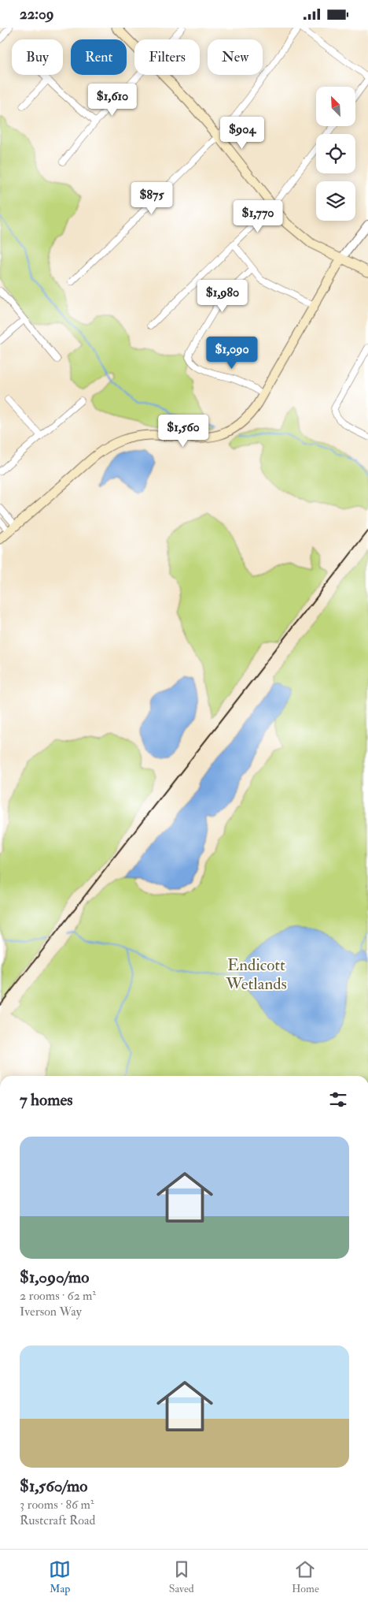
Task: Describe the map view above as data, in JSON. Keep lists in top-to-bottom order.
{
  "parks": ["Endicott Wetlands"],
  "north": "top left",
  "page": {
    "status": "22:09",
    "chip": [
      "Buy",
      "Rent",
      "Filters",
      "New"
    ],
    "price": [
      "$1,610",
      "$904",
      "$875",
      "$1,770",
      "$1,980",
      "$1,090",
      "$1,560"
    ],
    "heading": "7 homes",
    "list": [
      {
        "name": "$1,090/mo",
        "note": "2 rooms · 62 m² · Iverson Way"
      },
      {
        "name": "$1,560/mo",
        "note": "3 rooms · 86 m² · Rustcraft Road"
      }
    ],
    "tabs": ["Map", "Saved", "Home"]
  }
}
